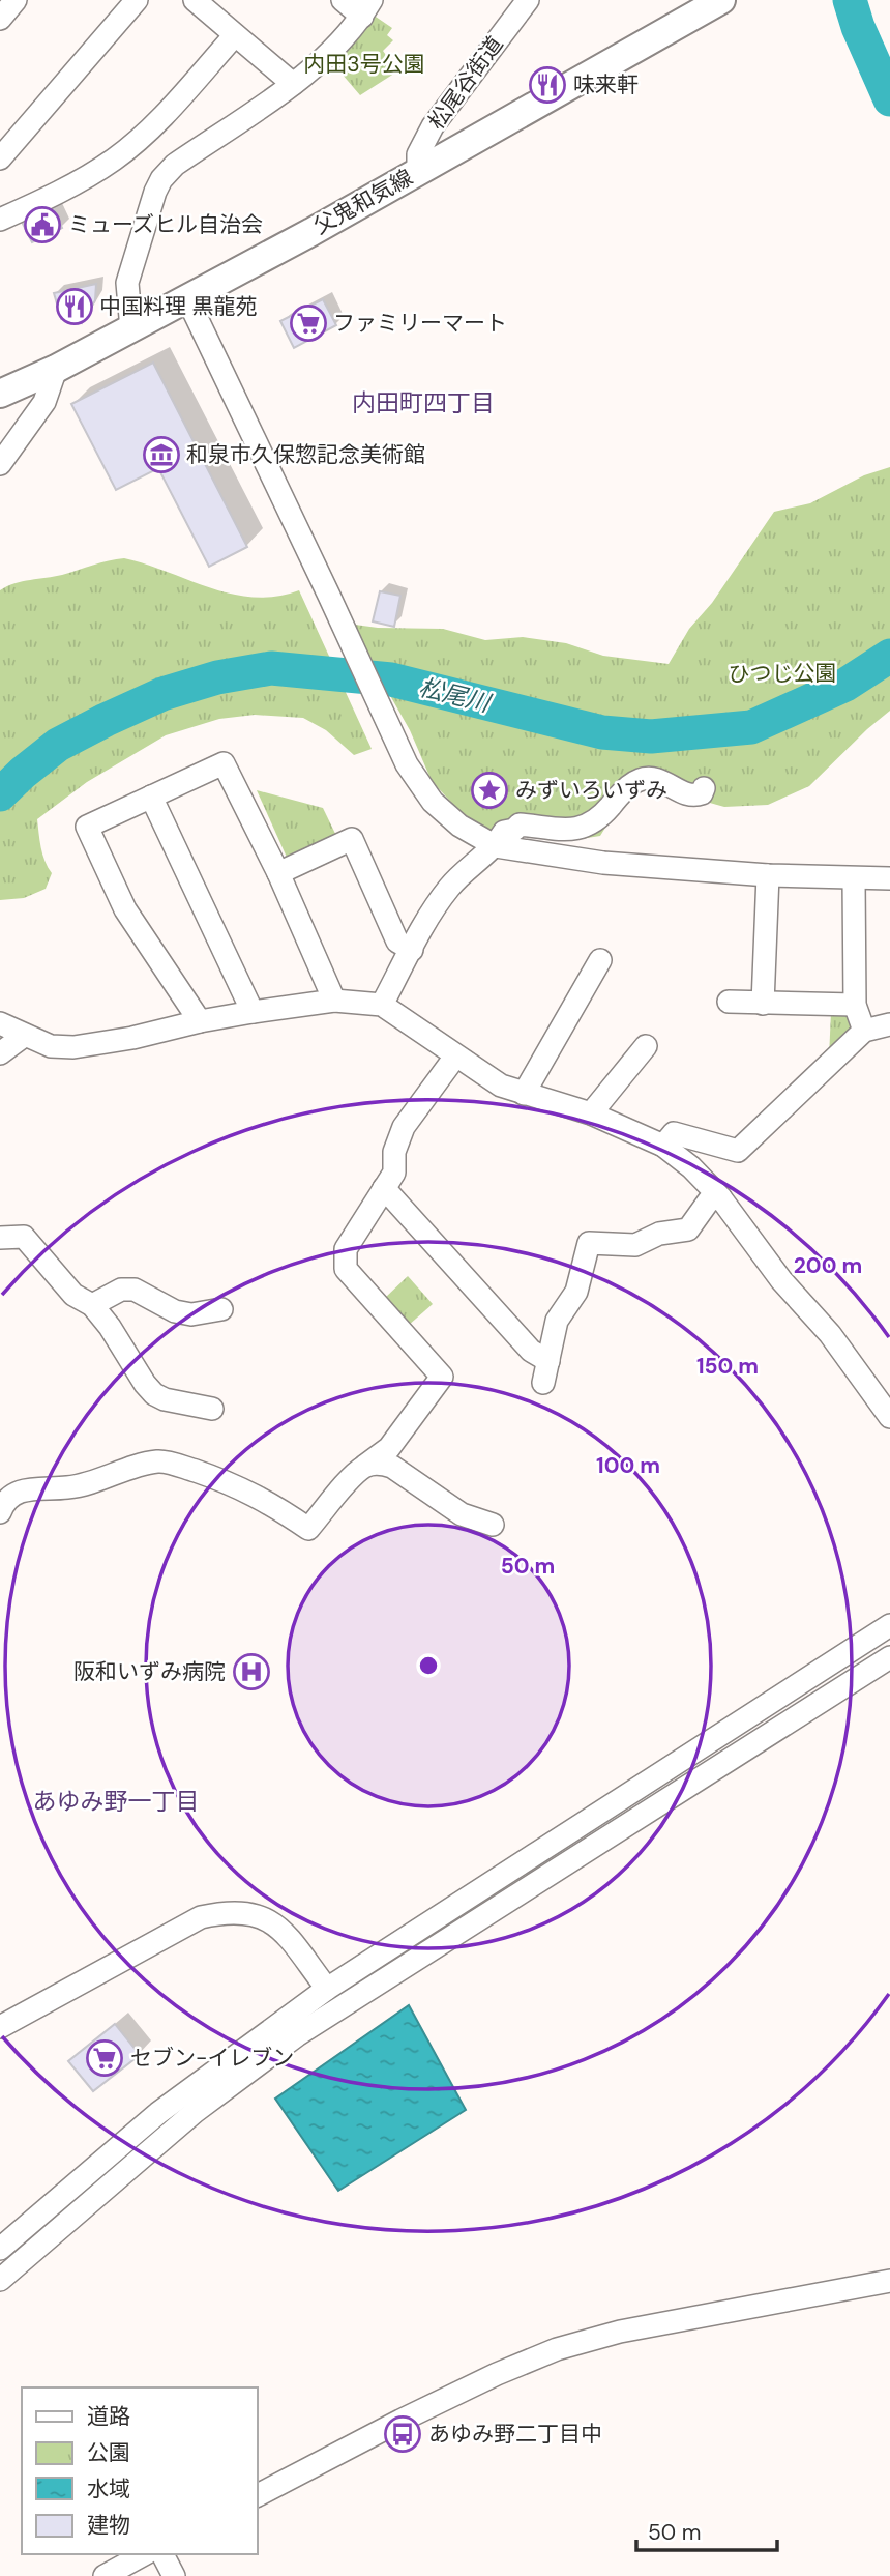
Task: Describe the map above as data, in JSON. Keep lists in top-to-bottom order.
{
  "streets": {
    "main road": ["父鬼和気線"],
    "street": ["松尾谷街道"]
  },
  "crossings": [
    ["松尾谷街道", "父鬼和気線"]
  ],
  "districts": ["内田町四丁目", "あゆみ野一丁目"],
  "water": ["松尾川"],
  "parks": ["内田3号公園", "ひつじ公園"],
  "places": {
    "restaurant": ["味来軒", "中国料理 黒龍苑"],
    "public building": ["ミューズヒル自治会"],
    "supermarket": ["ファミリーマート", "セブン-イレブン"],
    "museum": ["和泉市久保惣記念美術館"],
    "place": ["みずいろいずみ"],
    "hospital": ["阪和いずみ病院"],
    "bus stop": ["あゆみ野二丁目中"]
  },
  "legend": [
    "道路",
    "公園",
    "水域",
    "建物"
  ],
  "scale_bar": "50 m",
  "rings": [
    "200 m",
    "150 m",
    "100 m",
    "50 m"
  ]
}
